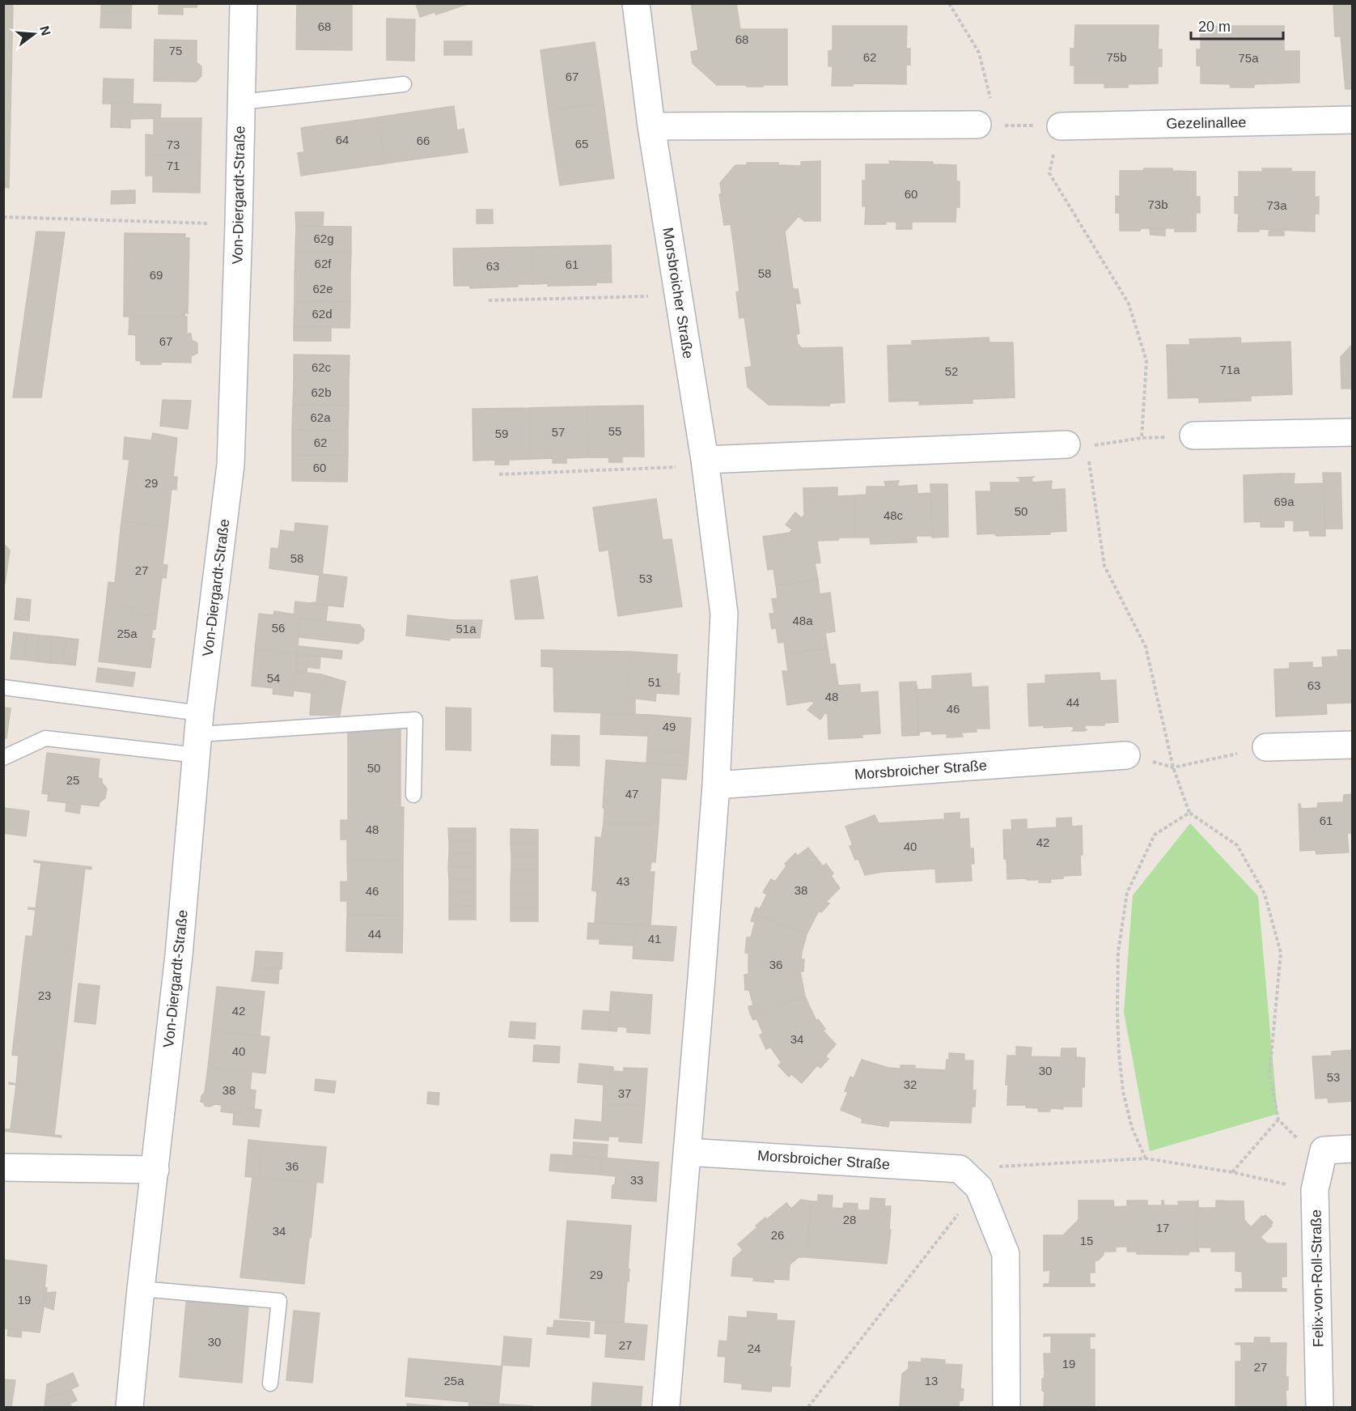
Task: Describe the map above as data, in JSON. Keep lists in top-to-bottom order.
{
  "streets": {
    "street": [
      "Gezelinallee",
      "Von-Diergardt-Straße",
      "Morsbroicher Straße",
      "Felix-von-Roll-Straße"
    ]
  },
  "house_numbers": [
    "68",
    "68",
    "75",
    "62",
    "75b",
    "75a",
    "67",
    "64",
    "66",
    "65",
    "73",
    "71",
    "60",
    "73b",
    "73a",
    "62g",
    "62f",
    "61",
    "63",
    "58",
    "69",
    "62e",
    "62d",
    "67",
    "62c",
    "71a",
    "52",
    "62b",
    "62a",
    "55",
    "57",
    "59",
    "62",
    "60",
    "29",
    "69a",
    "50",
    "48c",
    "58",
    "27",
    "53",
    "48a",
    "56",
    "51a",
    "25a",
    "54",
    "51",
    "63",
    "48",
    "44",
    "46",
    "49",
    "50",
    "25",
    "47",
    "61",
    "48",
    "42",
    "40",
    "43",
    "38",
    "46",
    "44",
    "41",
    "36",
    "23",
    "42",
    "34",
    "40",
    "30",
    "53",
    "32",
    "38",
    "37",
    "36",
    "33",
    "28",
    "17",
    "34",
    "26",
    "15",
    "29",
    "19",
    "30",
    "27",
    "24",
    "19",
    "27",
    "25a",
    "13"
  ],
  "scale_bar": "20 m",
  "north": "right"
}
